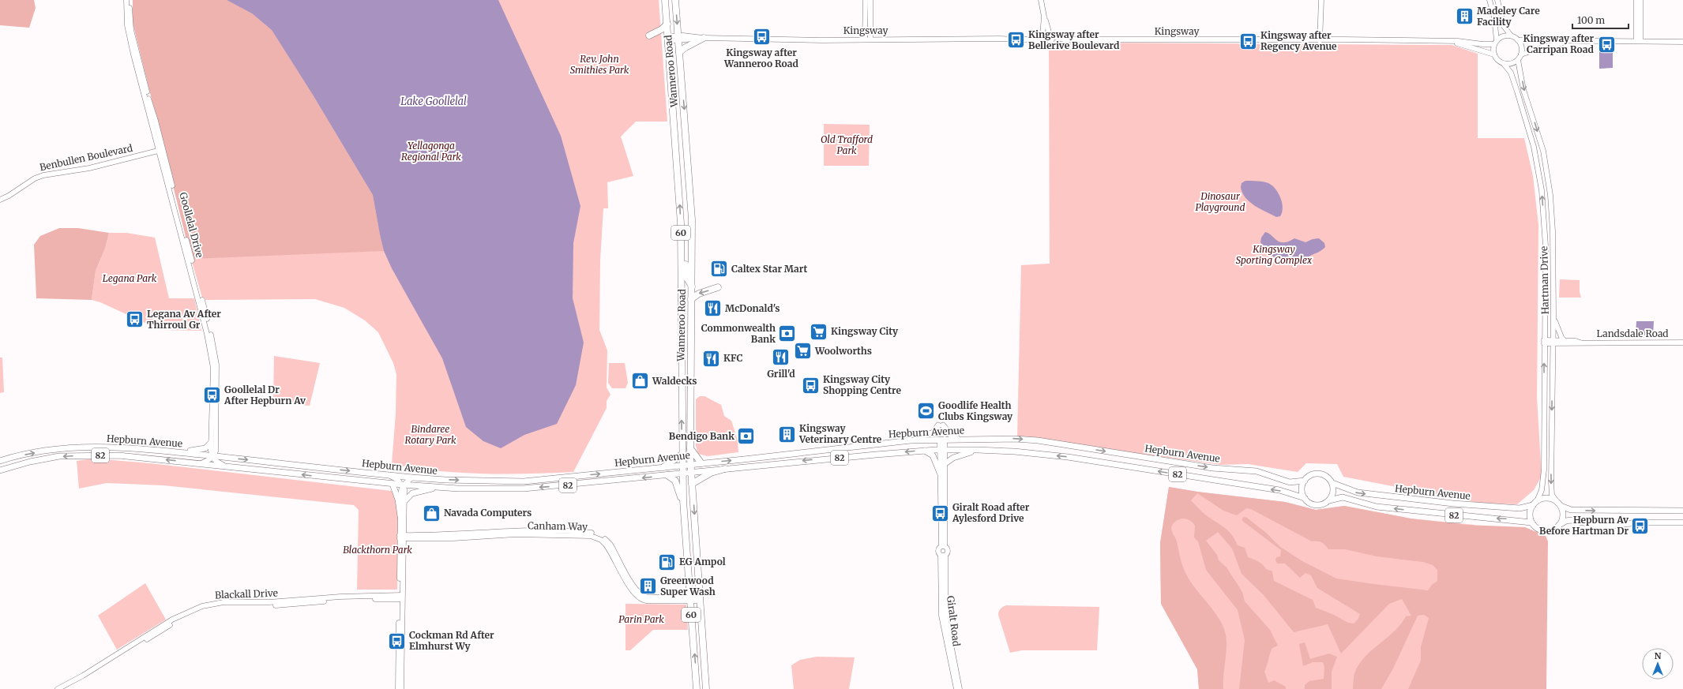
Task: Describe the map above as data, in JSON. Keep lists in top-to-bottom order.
{
  "streets": {
    "highway": ["Wanneroo Road", "60"],
    "main road": [
      "Kingsway",
      "Benbullen Boulevard",
      "Goollelal Drive",
      "Hartman Drive",
      "Landsdale Road",
      "Hepburn Avenue",
      "82",
      "Canham Way",
      "Blackall Drive",
      "Giralt Road"
    ]
  },
  "crossings": [
    ["Kingsway", "Wanneroo Road"],
    ["Kingsway", "Hartman Drive"],
    ["Wanneroo Road", "Hepburn Avenue"],
    ["Wanneroo Road", "Canham Way"],
    ["Benbullen Boulevard", "Goollelal Drive"],
    ["Goollelal Drive", "Hepburn Avenue"],
    ["Hartman Drive", "Landsdale Road"],
    ["Hartman Drive", "Hepburn Avenue"],
    ["Hartman Drive", "82"],
    ["Hepburn Avenue", "82"]
  ],
  "water": ["Lake Goollelal"],
  "parks": [
    "Rev. John Smithies Park",
    "Old Trafford Park",
    "Yellagonga Regional Park",
    "Dinosaur Playground",
    "Kingsway Sporting Complex",
    "Legana Park",
    "Bindaree Rotary Park",
    "Blackthorn Park",
    "Parin Park"
  ],
  "places": {
    "building": ["Madeley Care Facility", "Kingsway Veterinary Centre", "Greenwood Super Wash"],
    "bus stop": [
      "Kingsway after Wanneroo Road",
      "Kingsway after Bellerive Boulevard",
      "Kingsway after Regency Avenue",
      "Kingsway after Carripan Road",
      "Legana Av After Thirroul Gr",
      "Kingsway City Shopping Centre",
      "Goollelal Dr After Hepburn Av",
      "Giralt Road after Aylesford Drive",
      "Hepburn Av Before Hartman Dr",
      "Cockman Rd After Elmhurst Wy"
    ],
    "fuel station": ["Caltex Star Mart", "EG Ampol"],
    "restaurant": ["McDonald's", "Grill'd", "KFC"],
    "supermarket": ["Kingsway City", "Woolworths"],
    "bank": ["Commonwealth Bank", "Bendigo Bank"],
    "shop": ["Waldecks", "Navada Computers"],
    "sports": ["Goodlife Health Clubs Kingsway"]
  },
  "scale_bar": "100 m",
  "north": "top"
}
